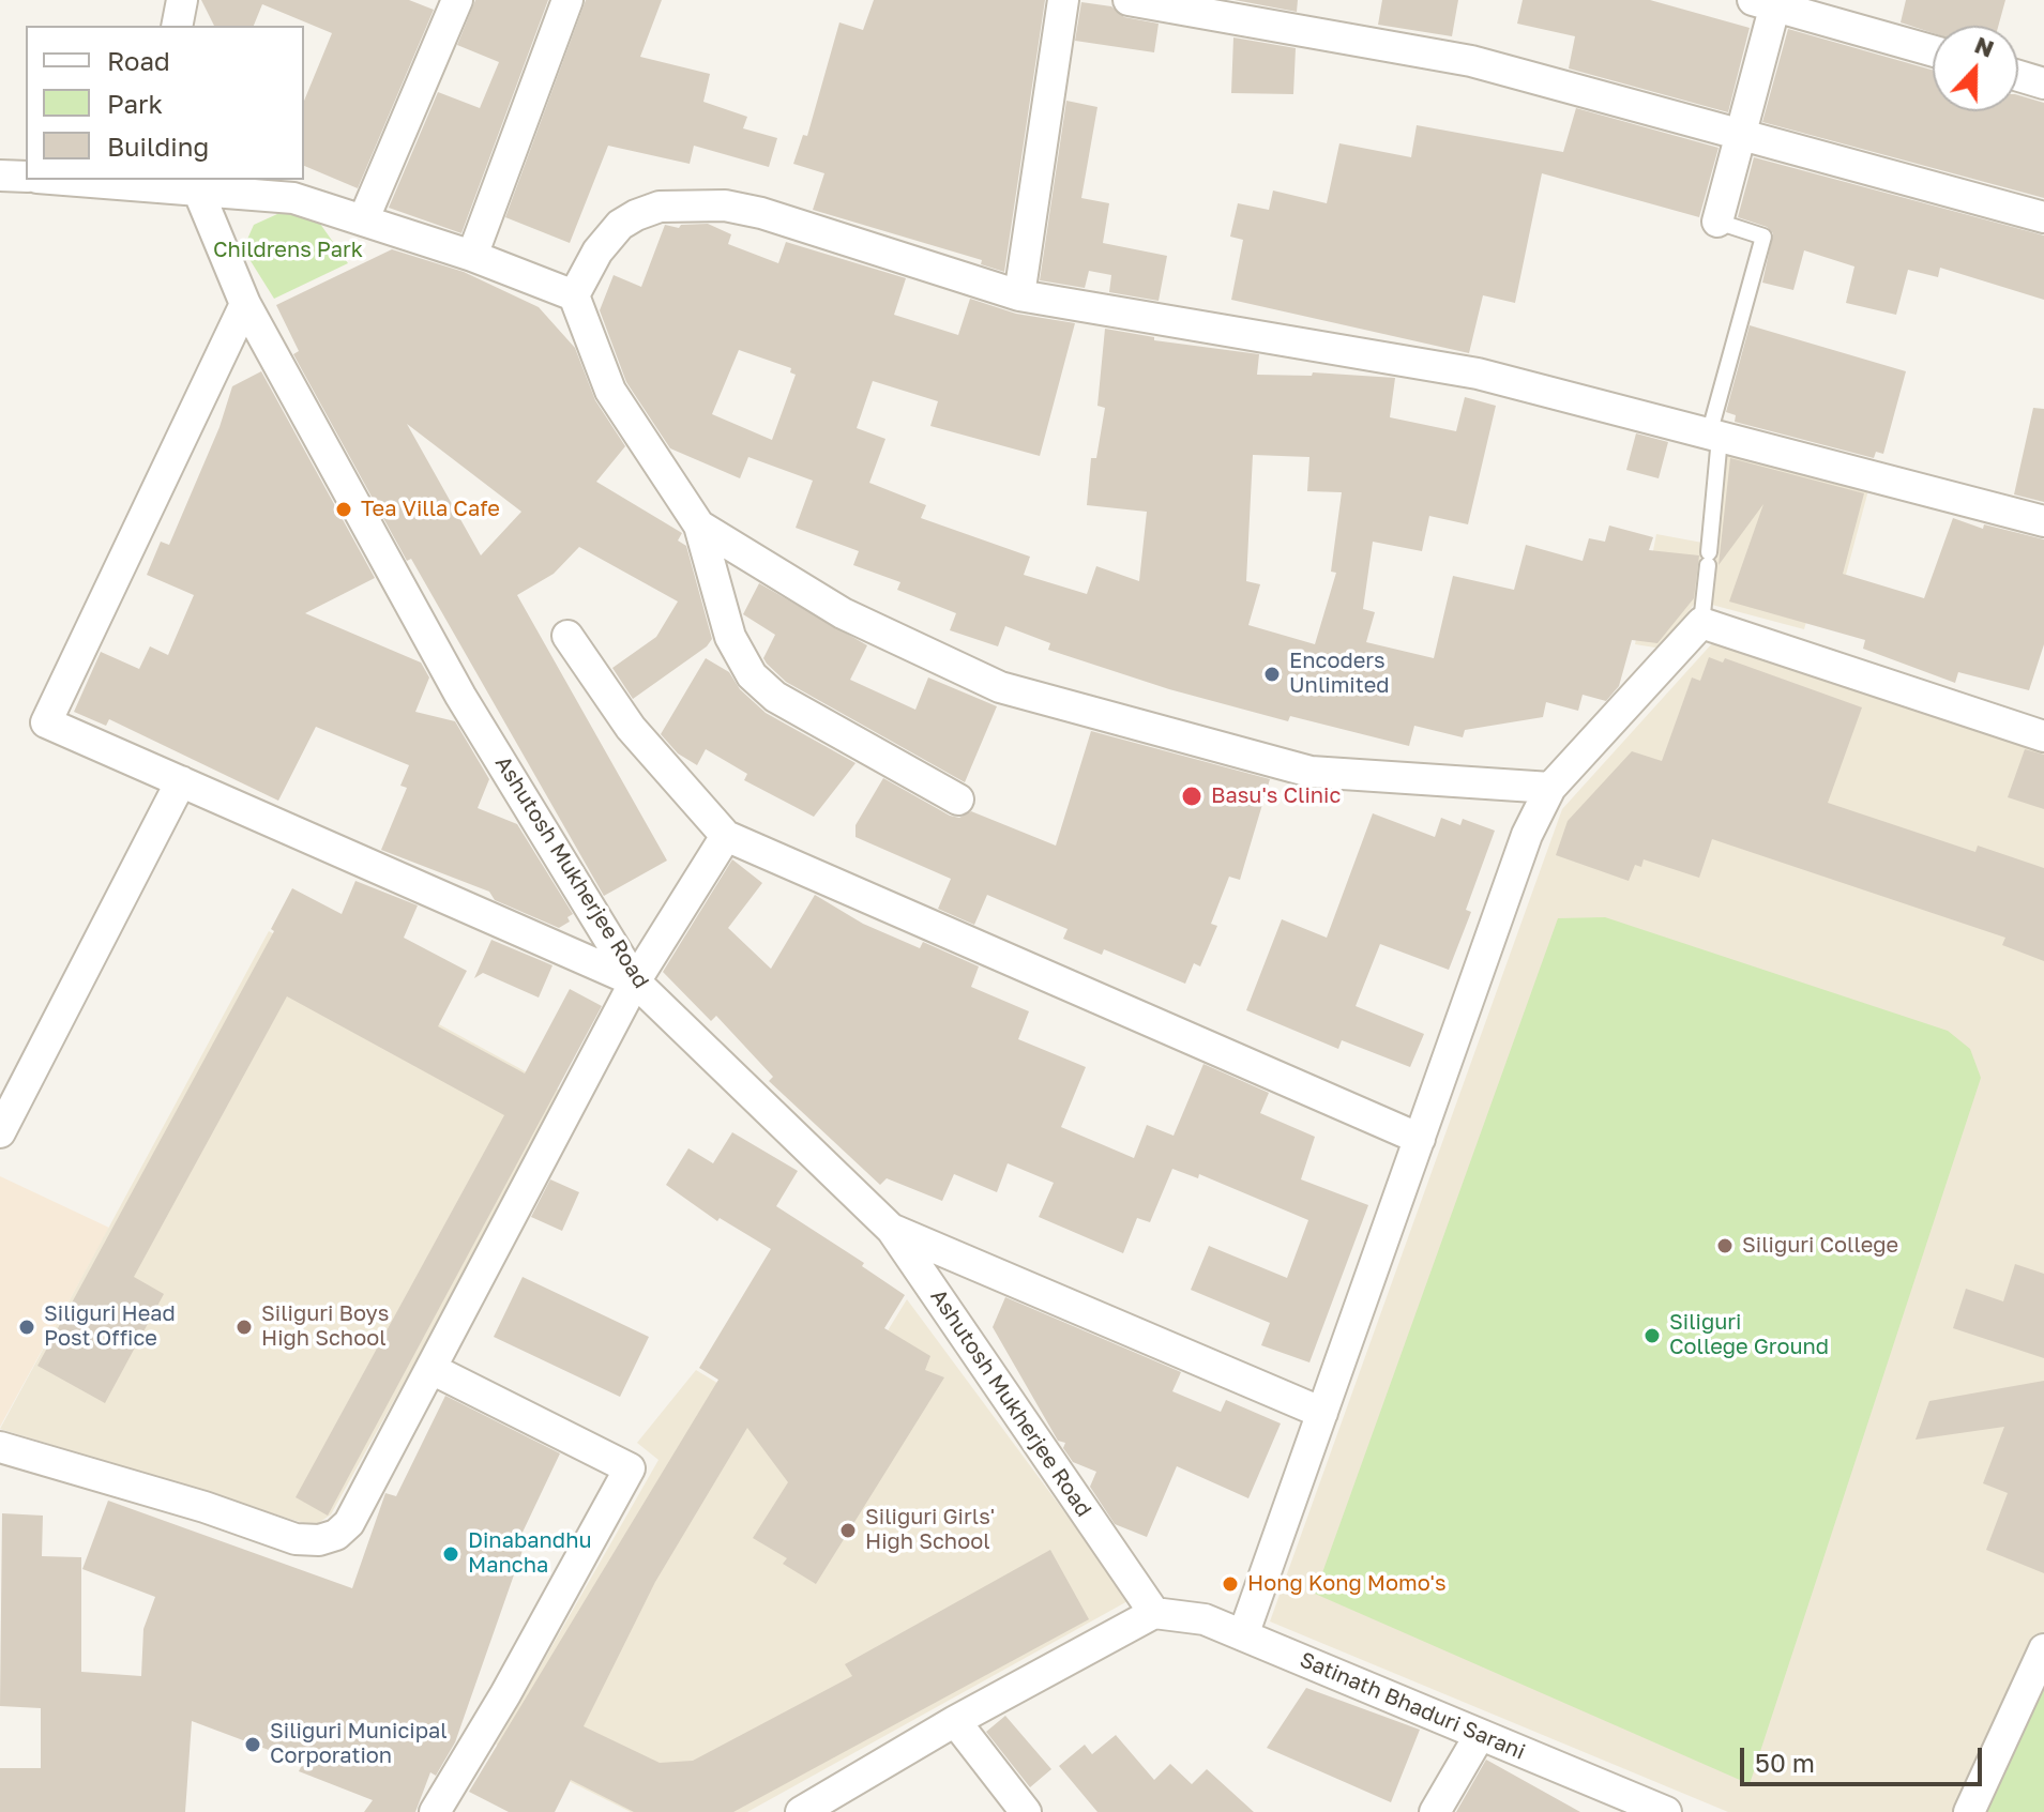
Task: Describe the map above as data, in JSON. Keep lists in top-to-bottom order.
{
  "streets": {
    "street": ["Ashutosh Mukherjee Road", "Satinath Bhaduri Sarani"]
  },
  "crossings": [
    ["Ashutosh Mukherjee Road", "Satinath Bhaduri Sarani"]
  ],
  "parks": ["Childrens Park"],
  "places": [
    "Tea Villa Cafe",
    "Encoders Unlimited",
    "Basu's Clinic",
    "Siliguri College",
    "Siliguri Head Post Office",
    "Siliguri Boys High School",
    "Siliguri College Ground",
    "Siliguri Girls' High School",
    "Dinabandhu Mancha",
    "Hong Kong Momo's",
    "Siliguri Municipal Corporation"
  ],
  "legend": ["Road", "Park", "Building"],
  "scale_bar": "50 m",
  "north": "top"
}
